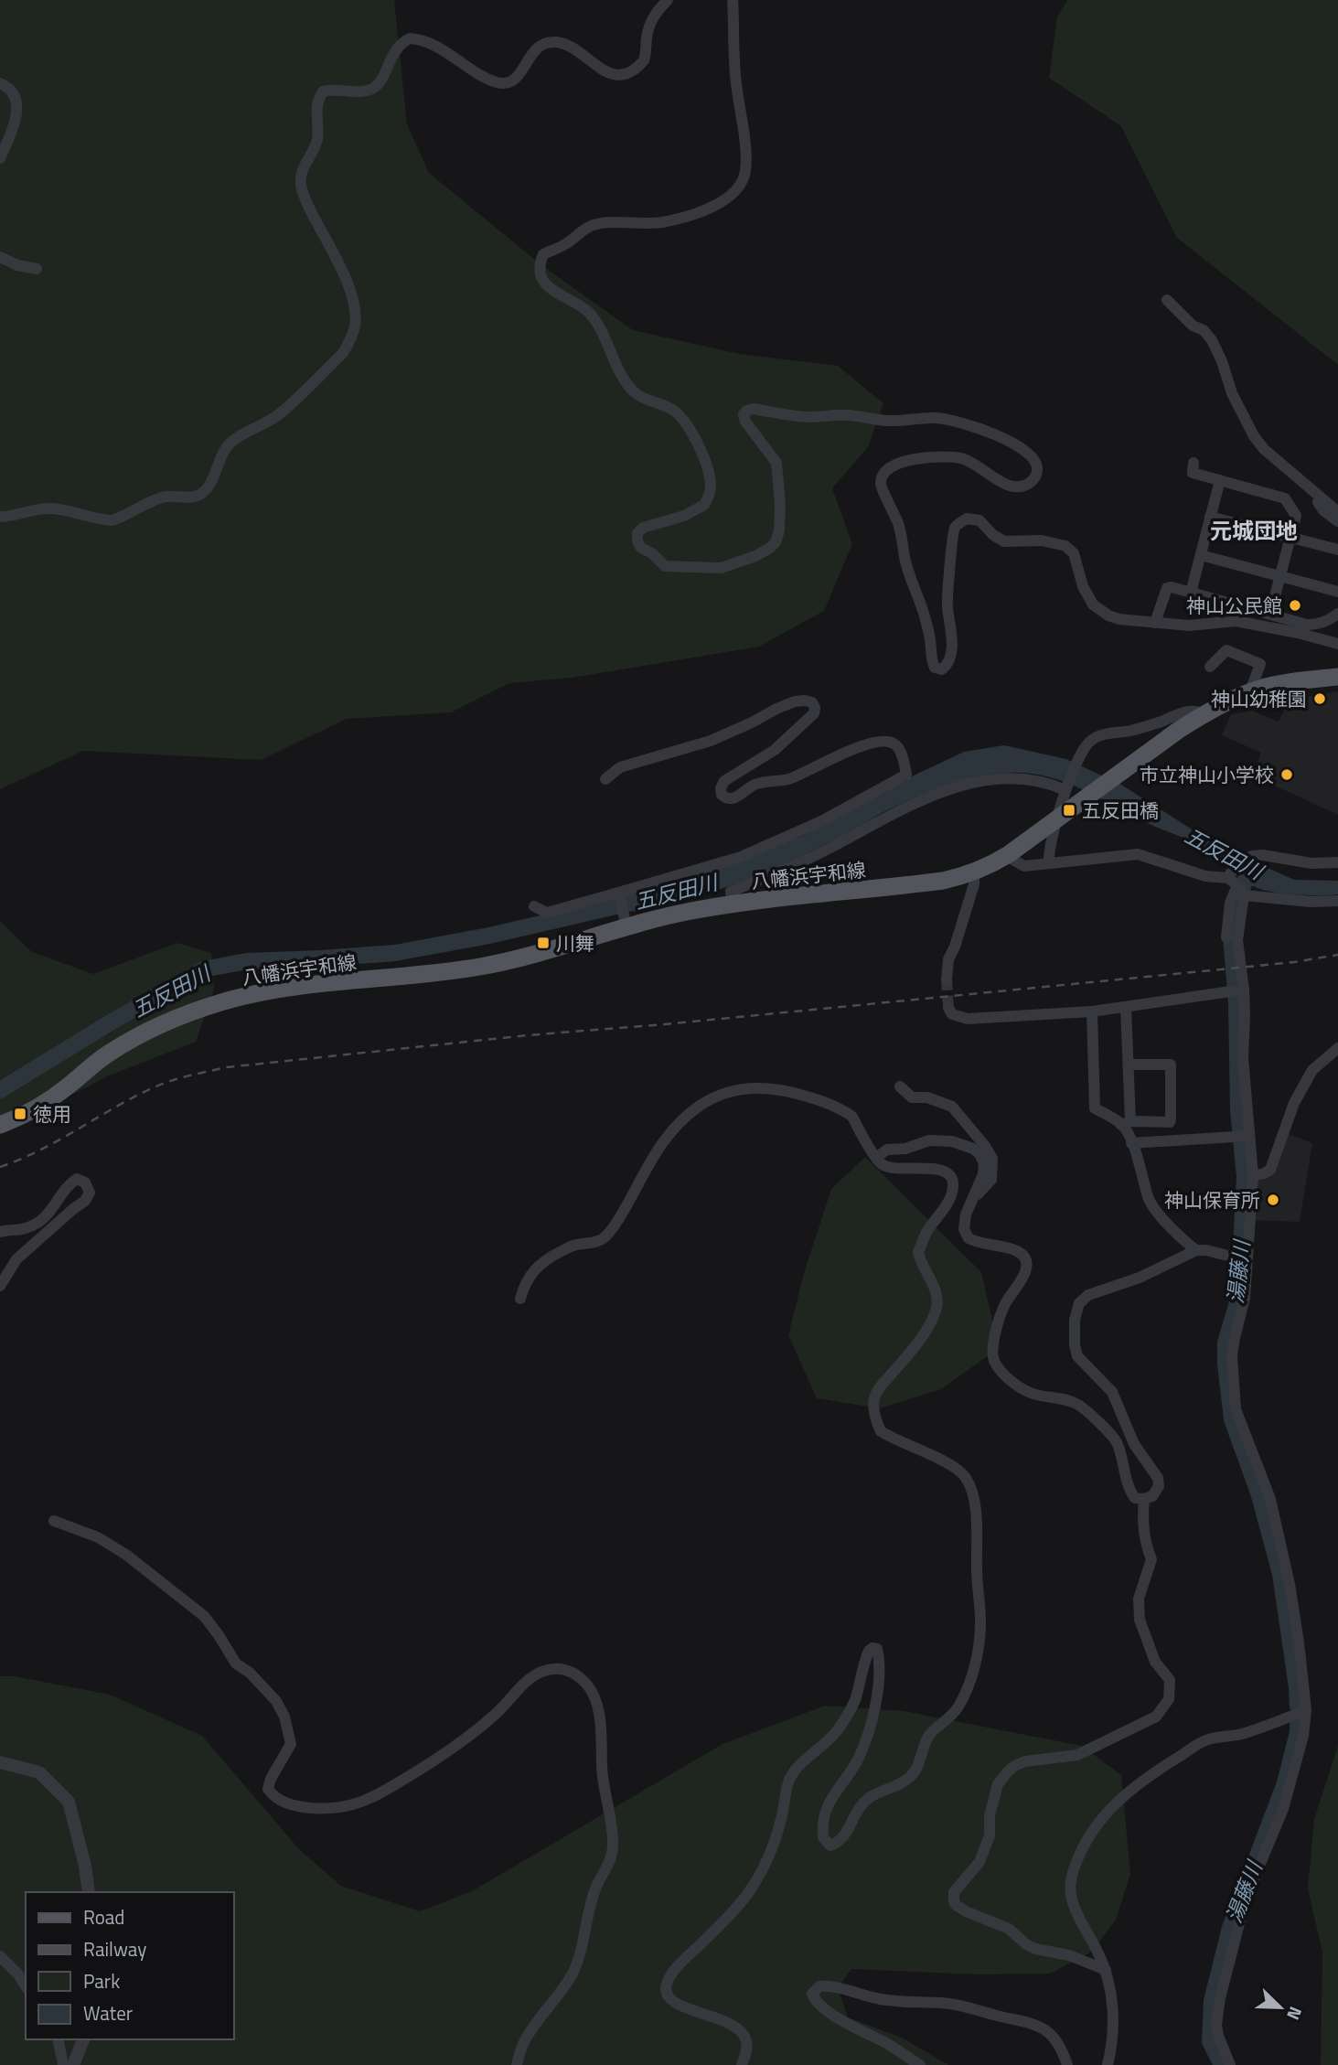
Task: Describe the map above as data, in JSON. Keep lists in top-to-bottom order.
{
  "streets": {
    "main road": ["八幡浜宇和線"]
  },
  "districts": ["元城団地"],
  "water": ["五反田川", "湯藤川"],
  "places": {
    "other": [
      "神山公民館",
      "神山幼稚園",
      "市立神山小学校",
      "神山保育所"
    ],
    "transit": ["五反田橋", "川舞", "徳用"]
  },
  "legend": [
    "Road",
    "Railway",
    "Park",
    "Water"
  ],
  "north": "bottom right"
}
